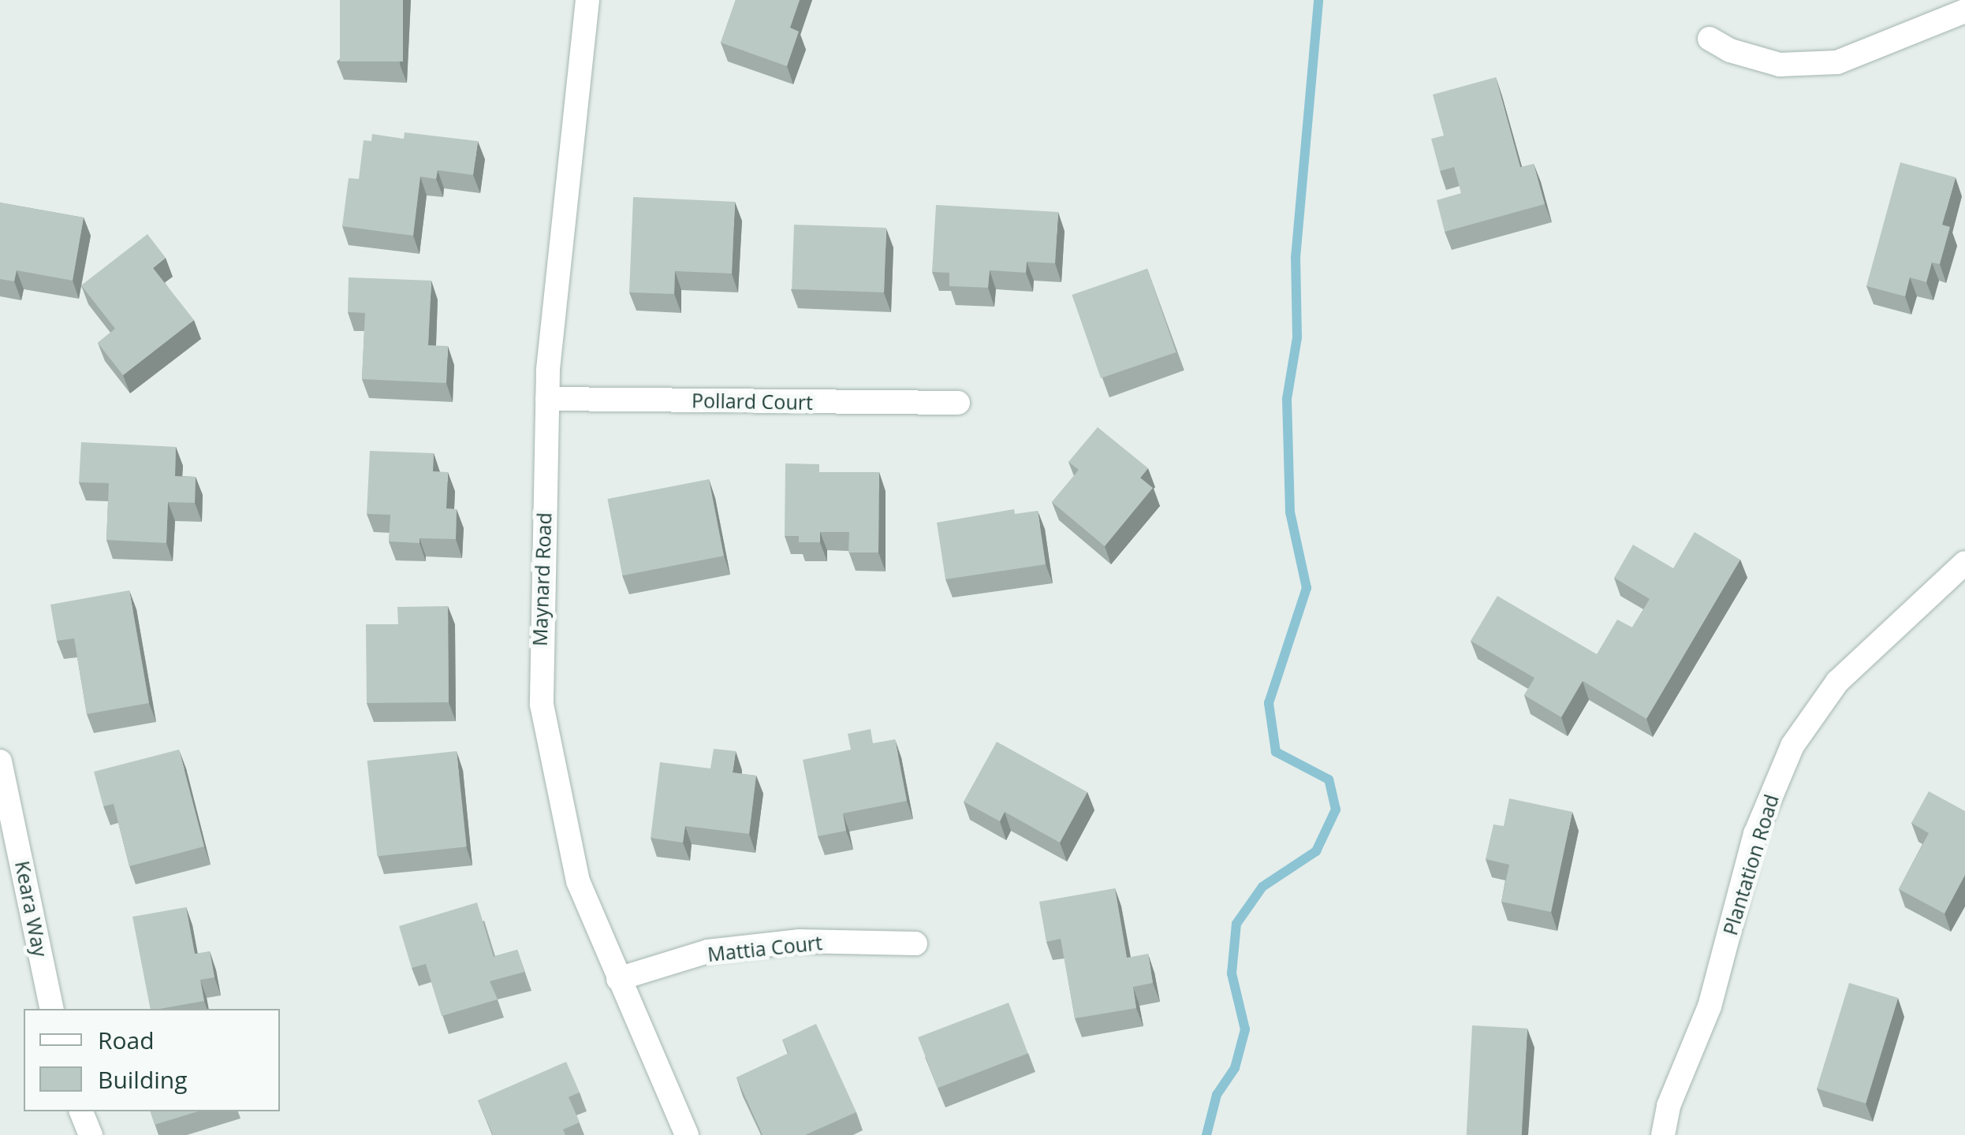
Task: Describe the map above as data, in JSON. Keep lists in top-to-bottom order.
{
  "streets": {
    "street": [
      "Pollard Court",
      "Maynard Road",
      "Plantation Road",
      "Keara Way",
      "Mattia Court"
    ]
  },
  "crossings": [
    ["Pollard Court", "Maynard Road"],
    ["Maynard Road", "Mattia Court"]
  ],
  "legend": ["Road", "Building"]
}
